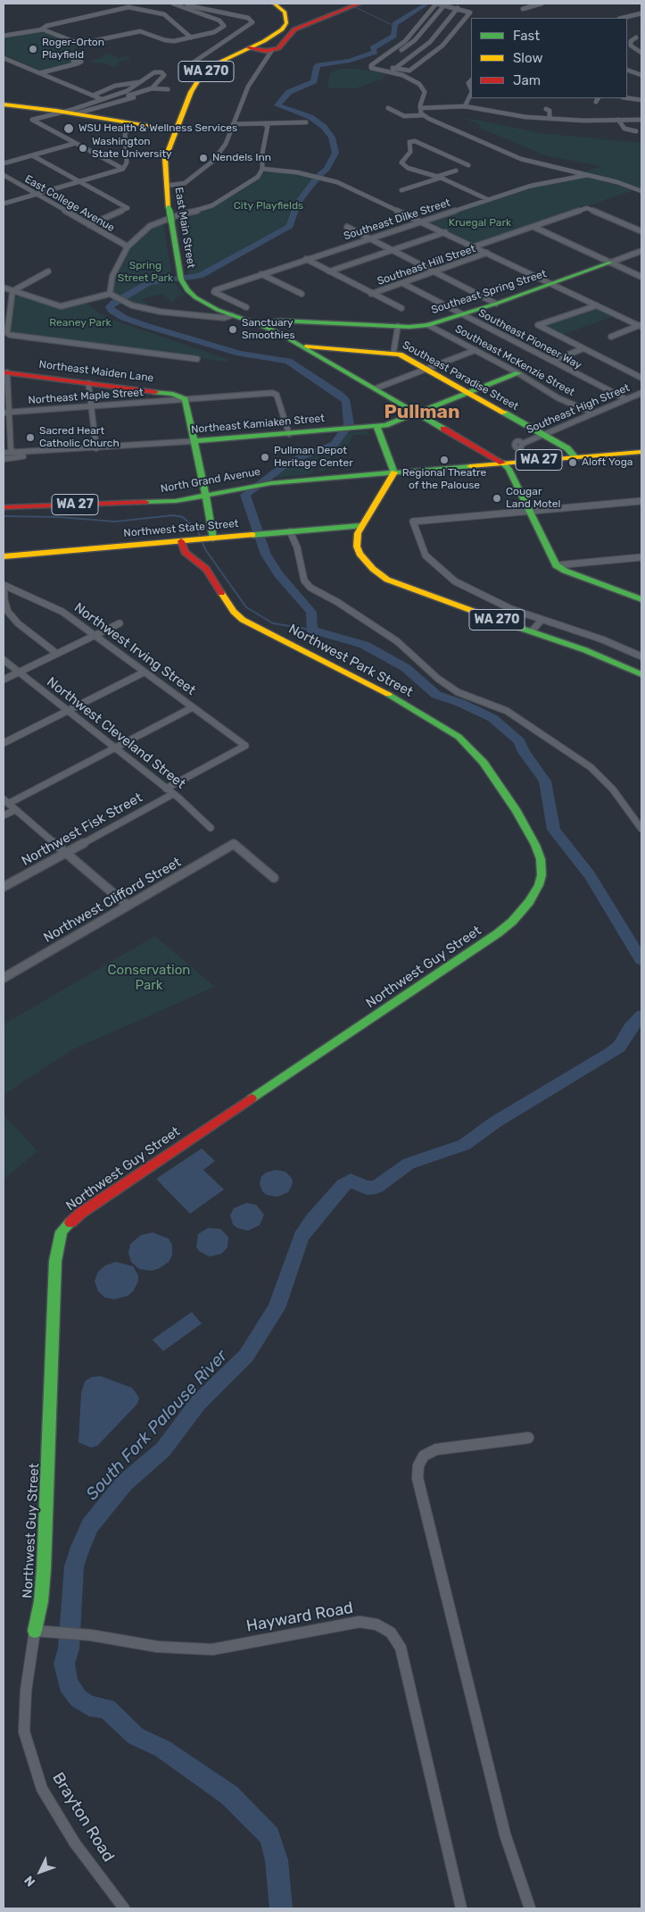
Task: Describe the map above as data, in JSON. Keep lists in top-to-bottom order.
{
  "streets": {
    "main road": [
      "WA 270",
      "East Main Street",
      "Southeast Spring Street",
      "Northeast Maiden Lane",
      "Southeast Paradise Street",
      "Northeast Kamiaken Street",
      "WA 27",
      "North Grand Avenue",
      "Northwest State Street",
      "Northwest Park Street",
      "Northwest Guy Street"
    ],
    "street": [
      "East College Avenue",
      "Southeast Dilke Street",
      "Southeast Hill Street",
      "Southeast Pioneer Way",
      "Southeast McKenzie Street",
      "Northeast Maple Street",
      "Southeast High Street",
      "Northwest Irving Street",
      "Northwest Cleveland Street",
      "Northwest Fisk Street",
      "Northwest Clifford Street",
      "Hayward Road",
      "Brayton Road"
    ]
  },
  "crossings": [
    ["WA 270", "WA 27"],
    ["WA 270", "North Grand Avenue"],
    ["WA 270", "Northwest State Street"],
    ["East Main Street", "Southeast Spring Street"],
    ["East Main Street", "Southeast Paradise Street"],
    ["East Main Street", "Northeast Kamiaken Street"],
    ["East Main Street", "WA 27"],
    ["Southeast Hill Street", "Southeast Pioneer Way"],
    ["Southeast Spring Street", "Southeast Pioneer Way"],
    ["Southeast Spring Street", "Southeast McKenzie Street"],
    ["Southeast Pioneer Way", "Southeast High Street"],
    ["Southeast McKenzie Street", "Southeast High Street"],
    ["Southeast McKenzie Street", "Northeast Kamiaken Street"],
    ["Northeast Maiden Lane", "Northeast Maple Street"],
    ["Southeast Paradise Street", "Southeast High Street"],
    ["Southeast Paradise Street", "Northeast Kamiaken Street"],
    ["Southeast Paradise Street", "WA 27"],
    ["Northeast Maple Street", "Northeast Kamiaken Street"],
    ["WA 27", "North Grand Avenue"],
    ["Northwest State Street", "Northwest Park Street"],
    ["Northwest Irving Street", "Northwest Cleveland Street"],
    ["Northwest Park Street", "Northwest Guy Street"],
    ["Northwest Cleveland Street", "Northwest Fisk Street"],
    ["Northwest Guy Street", "Hayward Road"],
    ["Northwest Guy Street", "Brayton Road"],
    ["Hayward Road", "Brayton Road"]
  ],
  "districts": ["Pullman"],
  "water": ["South Fork Palouse River"],
  "parks": [
    "City Playfields",
    "Kruegal Park",
    "Spring Street Park",
    "Reaney Park",
    "Conservation Park"
  ],
  "places": [
    "Roger-Orton Playfield",
    "WSU Health & Wellness Services",
    "Washington State University",
    "Nendels Inn",
    "Sanctuary Smoothies",
    "Sacred Heart Catholic Church",
    "Pullman Depot Heritage Center",
    "Regional Theatre of the Palouse",
    "Aloft Yoga",
    "Cougar Land Motel"
  ],
  "legend": ["Fast", "Slow", "Jam"],
  "north": "bottom left"
}
